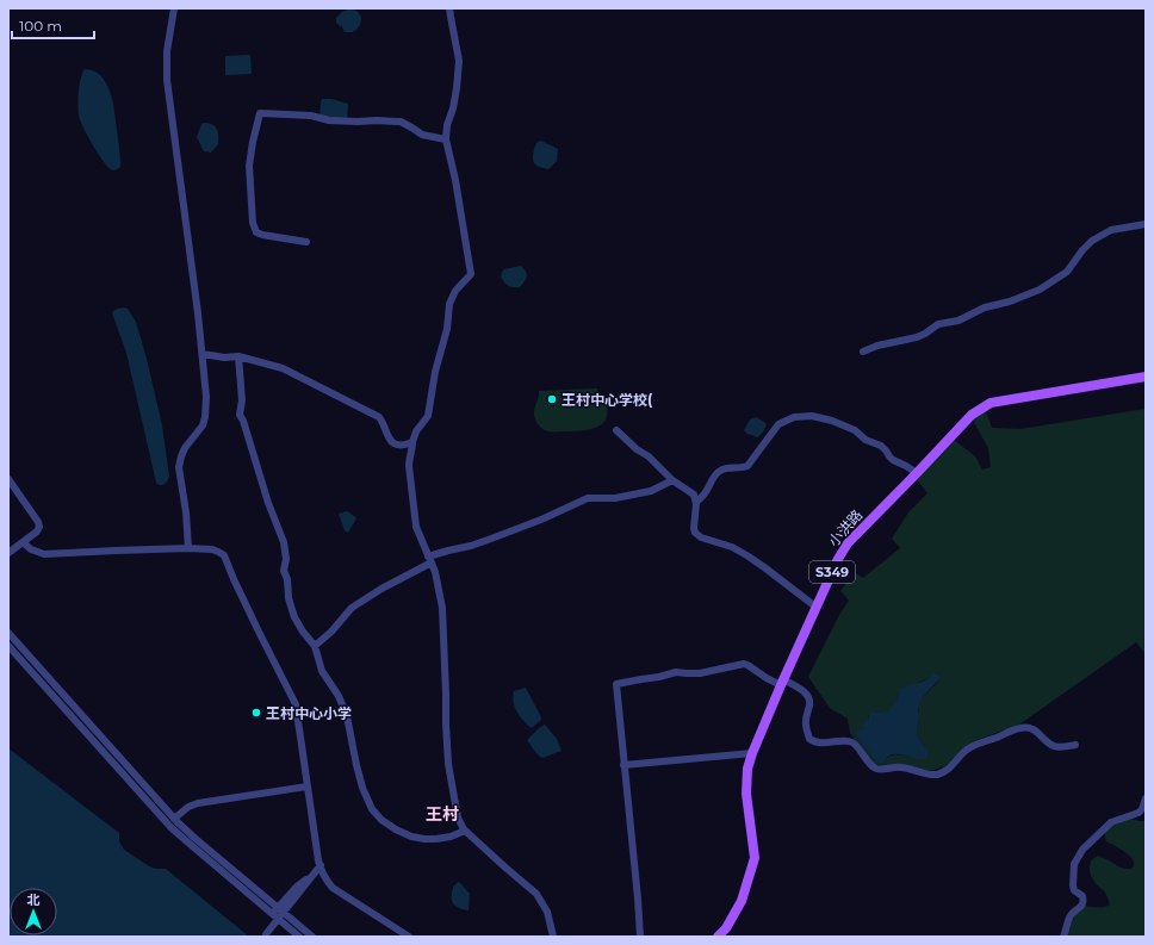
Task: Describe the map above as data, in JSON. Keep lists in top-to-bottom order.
{
  "streets": {
    "main road": ["小洪路", "S349"]
  },
  "districts": ["王村"],
  "places": ["王村中心学校(", "王村中心小学"],
  "scale_bar": "100 m",
  "north": "top"
}
